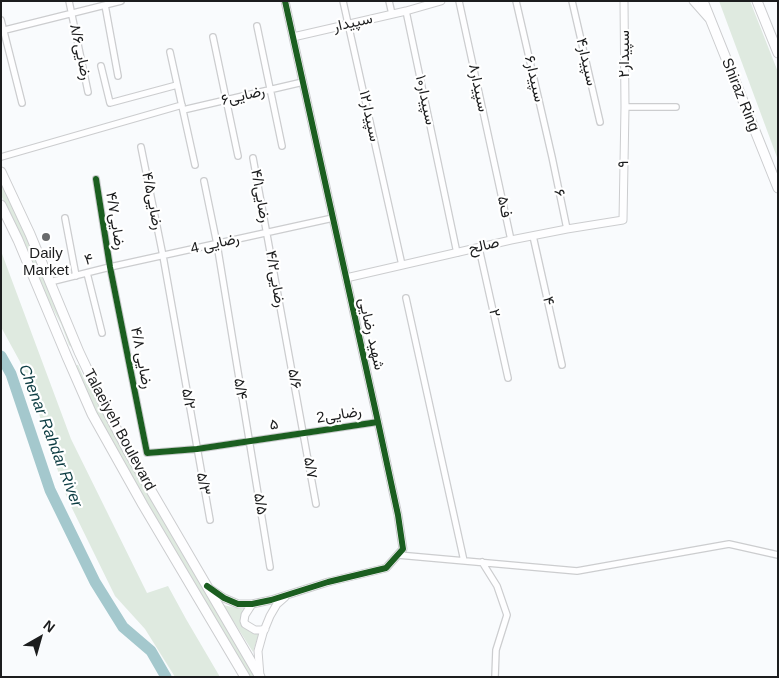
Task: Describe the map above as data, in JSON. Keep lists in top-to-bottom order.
{
  "streets": {
    "main road": ["Shiraz Ring", "Talaeiyeh Boulevard"],
    "street": [
      "سپیدار",
      "رضایی۸/۶",
      "سپیدار۲",
      "سپیدار۴",
      "سپیدار۶",
      "سپیدار۸",
      "رضایی۶",
      "سپیدار۱۰",
      "سپیدار۱۲",
      "۹",
      "۶",
      "رضایی۴/۱",
      "رضایی۴/۵",
      "ف۵",
      "رضایی۴/۷",
      "رضایی 4",
      "صالح",
      "۴",
      "رضایی۴/۲",
      "۲",
      "شهید رضایی",
      "رضایی ۴/۸",
      "۵/۶",
      "۵/۴",
      "۵/۲",
      "2رضایی",
      "۵",
      "۵/۷",
      "۵/۳",
      "۵/۵"
    ]
  },
  "crossings": [
    ["سپیدار", "سپیدار۱۰"],
    ["سپیدار", "سپیدار۱۲"],
    ["سپیدار", "شهید رضایی"],
    ["سپیدار۲", "۹"],
    ["سپیدار۶", "۶"],
    ["سپیدار۸", "ف۵"],
    ["رضایی۶", "شهید رضایی"],
    ["سپیدار۱۰", "صالح"],
    ["سپیدار۱۲", "صالح"],
    ["۹", "صالح"],
    ["۶", "صالح"],
    ["رضایی۴/۱", "رضایی 4"],
    ["رضایی۴/۱", "رضایی۴/۲"],
    ["رضایی۴/۵", "رضایی 4"],
    ["رضایی۴/۵", "۴"],
    ["رضایی۴/۵", "۵/۲"],
    ["ف۵", "صالح"],
    ["رضایی۴/۷", "۴"],
    ["رضایی۴/۷", "رضایی ۴/۸"],
    ["رضایی 4", "۴"],
    ["رضایی 4", "رضایی۴/۲"],
    ["رضایی 4", "شهید رضایی"],
    ["رضایی 4", "۵/۴"],
    ["صالح", "۴"],
    ["صالح", "۲"],
    ["صالح", "شهید رضایی"],
    ["۴", "رضایی ۴/۸"],
    ["۴", "Talaeiyeh Boulevard"],
    ["رضایی۴/۲", "۵/۶"],
    ["شهید رضایی", "2رضایی"],
    ["رضایی ۴/۸", "۵"],
    ["۵/۶", "2رضایی"],
    ["۵/۶", "۵"],
    ["۵/۶", "۵/۷"],
    ["۵/۴", "۵"],
    ["۵/۴", "۵/۵"],
    ["۵/۲", "۵"],
    ["۵/۲", "۵/۳"],
    ["2رضایی", "۵"],
    ["2رضایی", "۵/۷"],
    ["۵", "۵/۷"],
    ["۵", "۵/۳"],
    ["۵", "۵/۵"]
  ],
  "water": ["Chenar Rahdar River"],
  "places": ["Daily Market"],
  "north": "top right"
}
